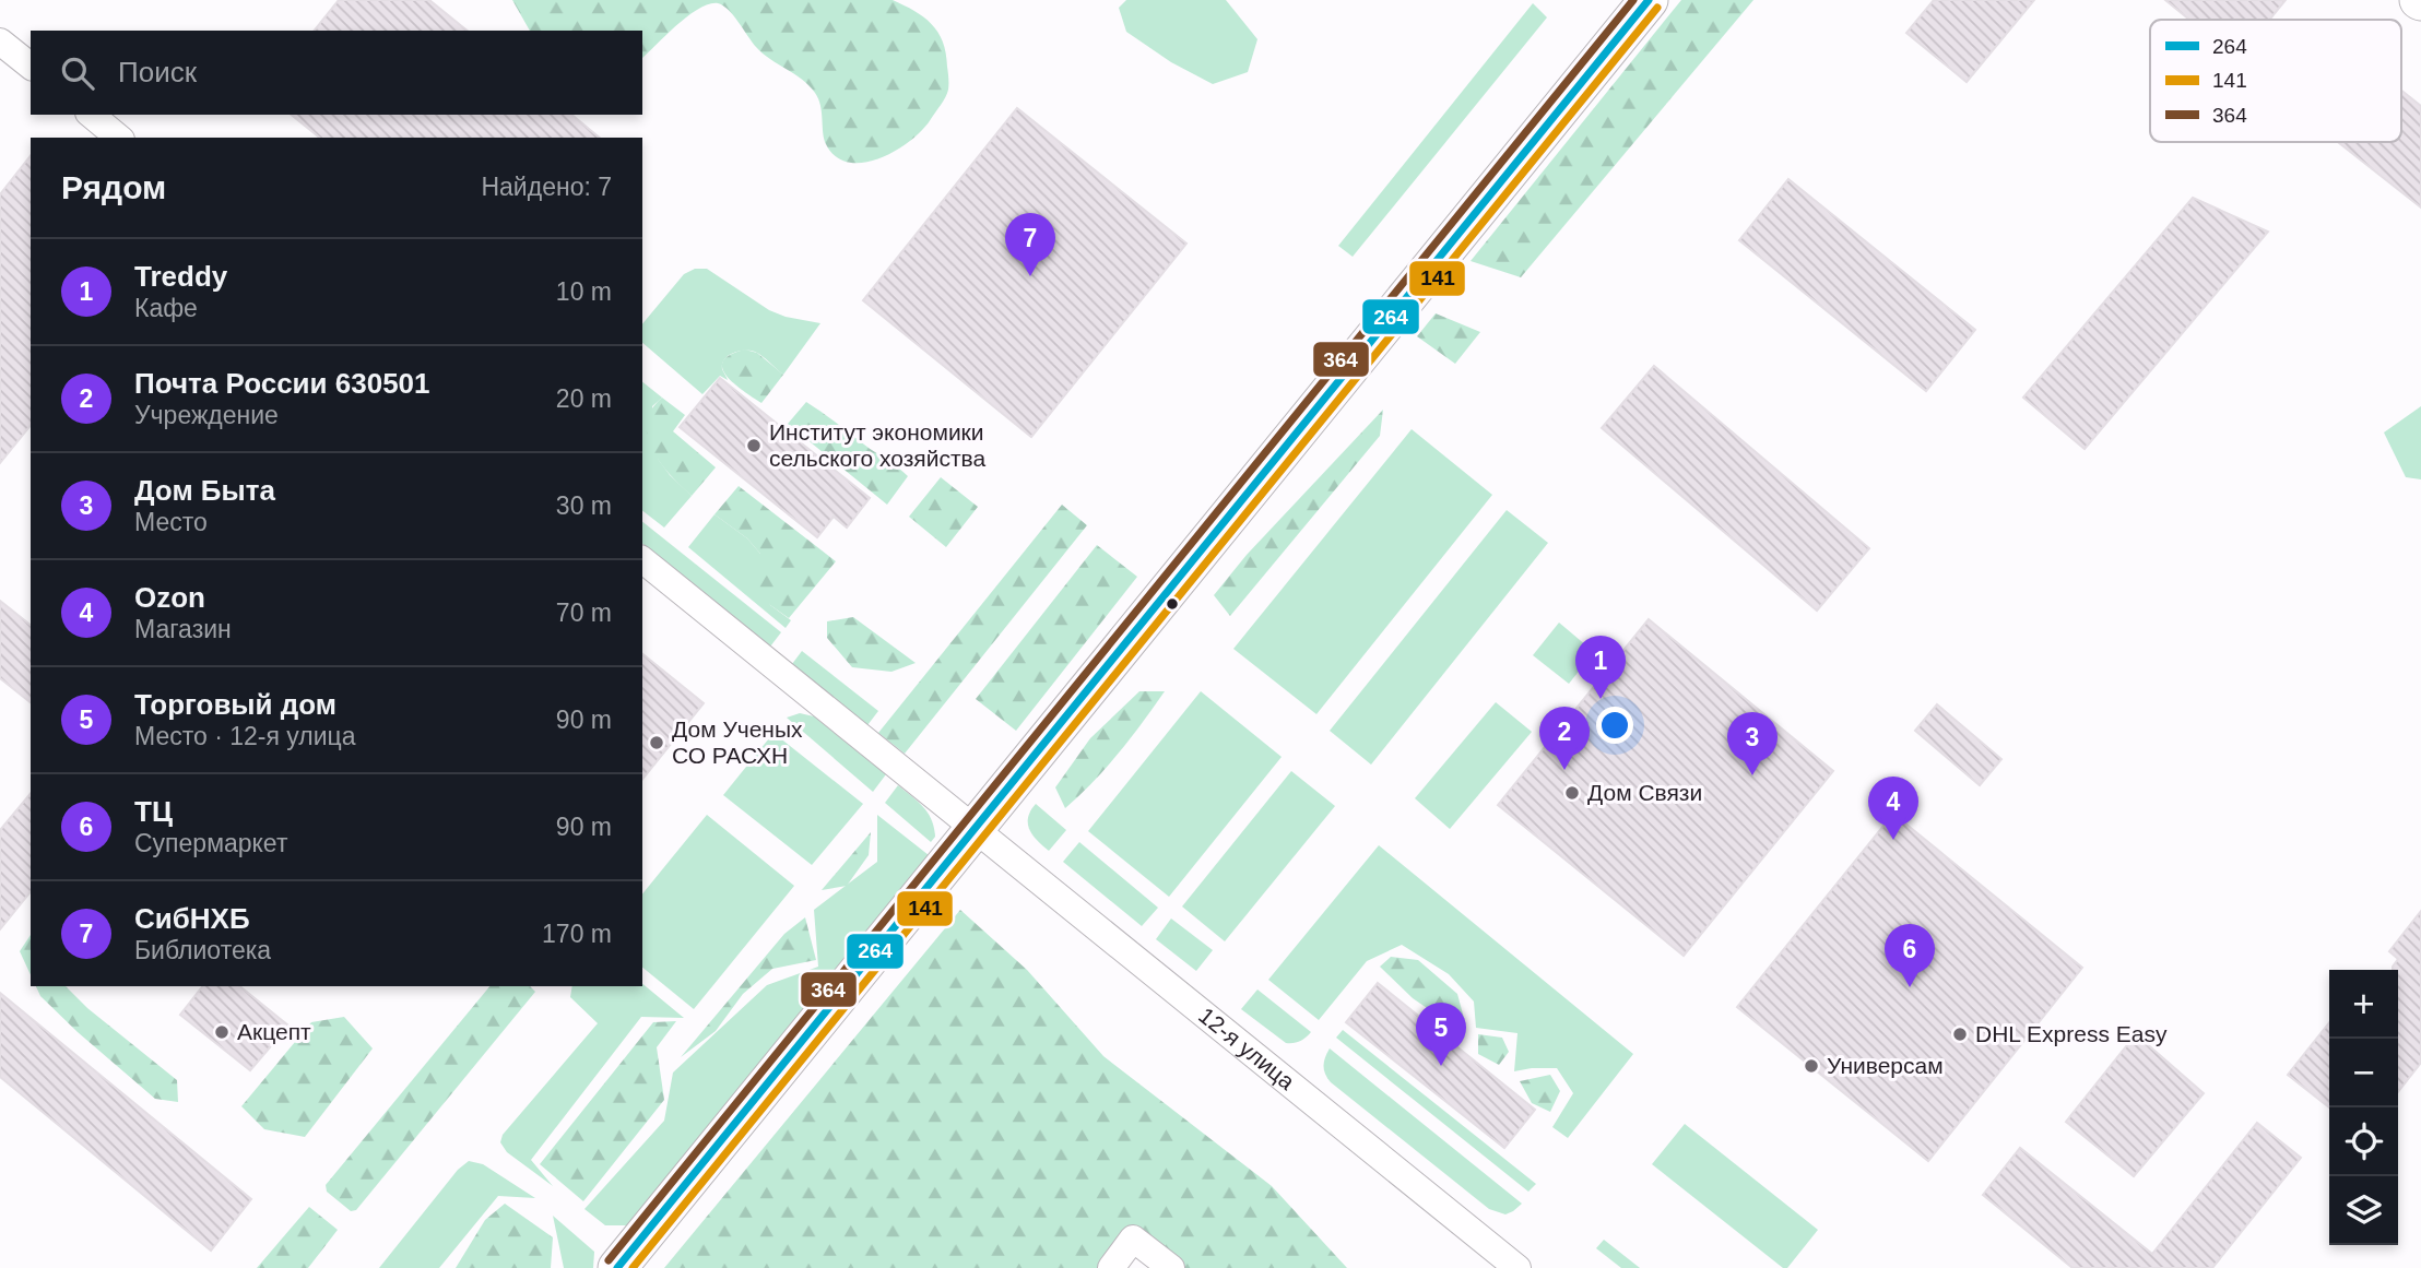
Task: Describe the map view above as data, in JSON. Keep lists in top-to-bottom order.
{
  "streets": {
    "street": ["12-я улица"]
  },
  "places": [
    "Институт экономики сельского хозяйства",
    "Дом Ученых СО РАСХН",
    "Дом Связи",
    "Акцепт",
    "DHL Express Easy",
    "Универсам"
  ],
  "lines": ["transit line 264", "transit line 364", "transit line 141"],
  "legend": ["264", "141", "364"],
  "page": {
    "search": "Поиск",
    "heading": ["Рядом", "Найдено: 7"],
    "pins": [
      "7",
      "1",
      "2",
      "3",
      "4",
      "6",
      "5"
    ],
    "list": [
      {
        "mark": "1",
        "name": "Treddy",
        "note": "Кафе",
        "value": "10 m"
      },
      {
        "mark": "2",
        "name": "Почта России 630501",
        "note": "Учреждение",
        "value": "20 m"
      },
      {
        "mark": "3",
        "name": "Дом Быта",
        "note": "Место",
        "value": "30 m"
      },
      {
        "mark": "4",
        "name": "Ozon",
        "note": "Магазин",
        "value": "70 m"
      },
      {
        "mark": "5",
        "name": "Торговый дом",
        "note": "Место · 12-я улица",
        "value": "90 m"
      },
      {
        "mark": "6",
        "name": "ТЦ",
        "note": "Супермаркет",
        "value": "90 m"
      },
      {
        "mark": "7",
        "name": "СибНХБ",
        "note": "Библиотека",
        "value": "170 m"
      }
    ],
    "map_buttons": ["+", "−"]
  }
}
